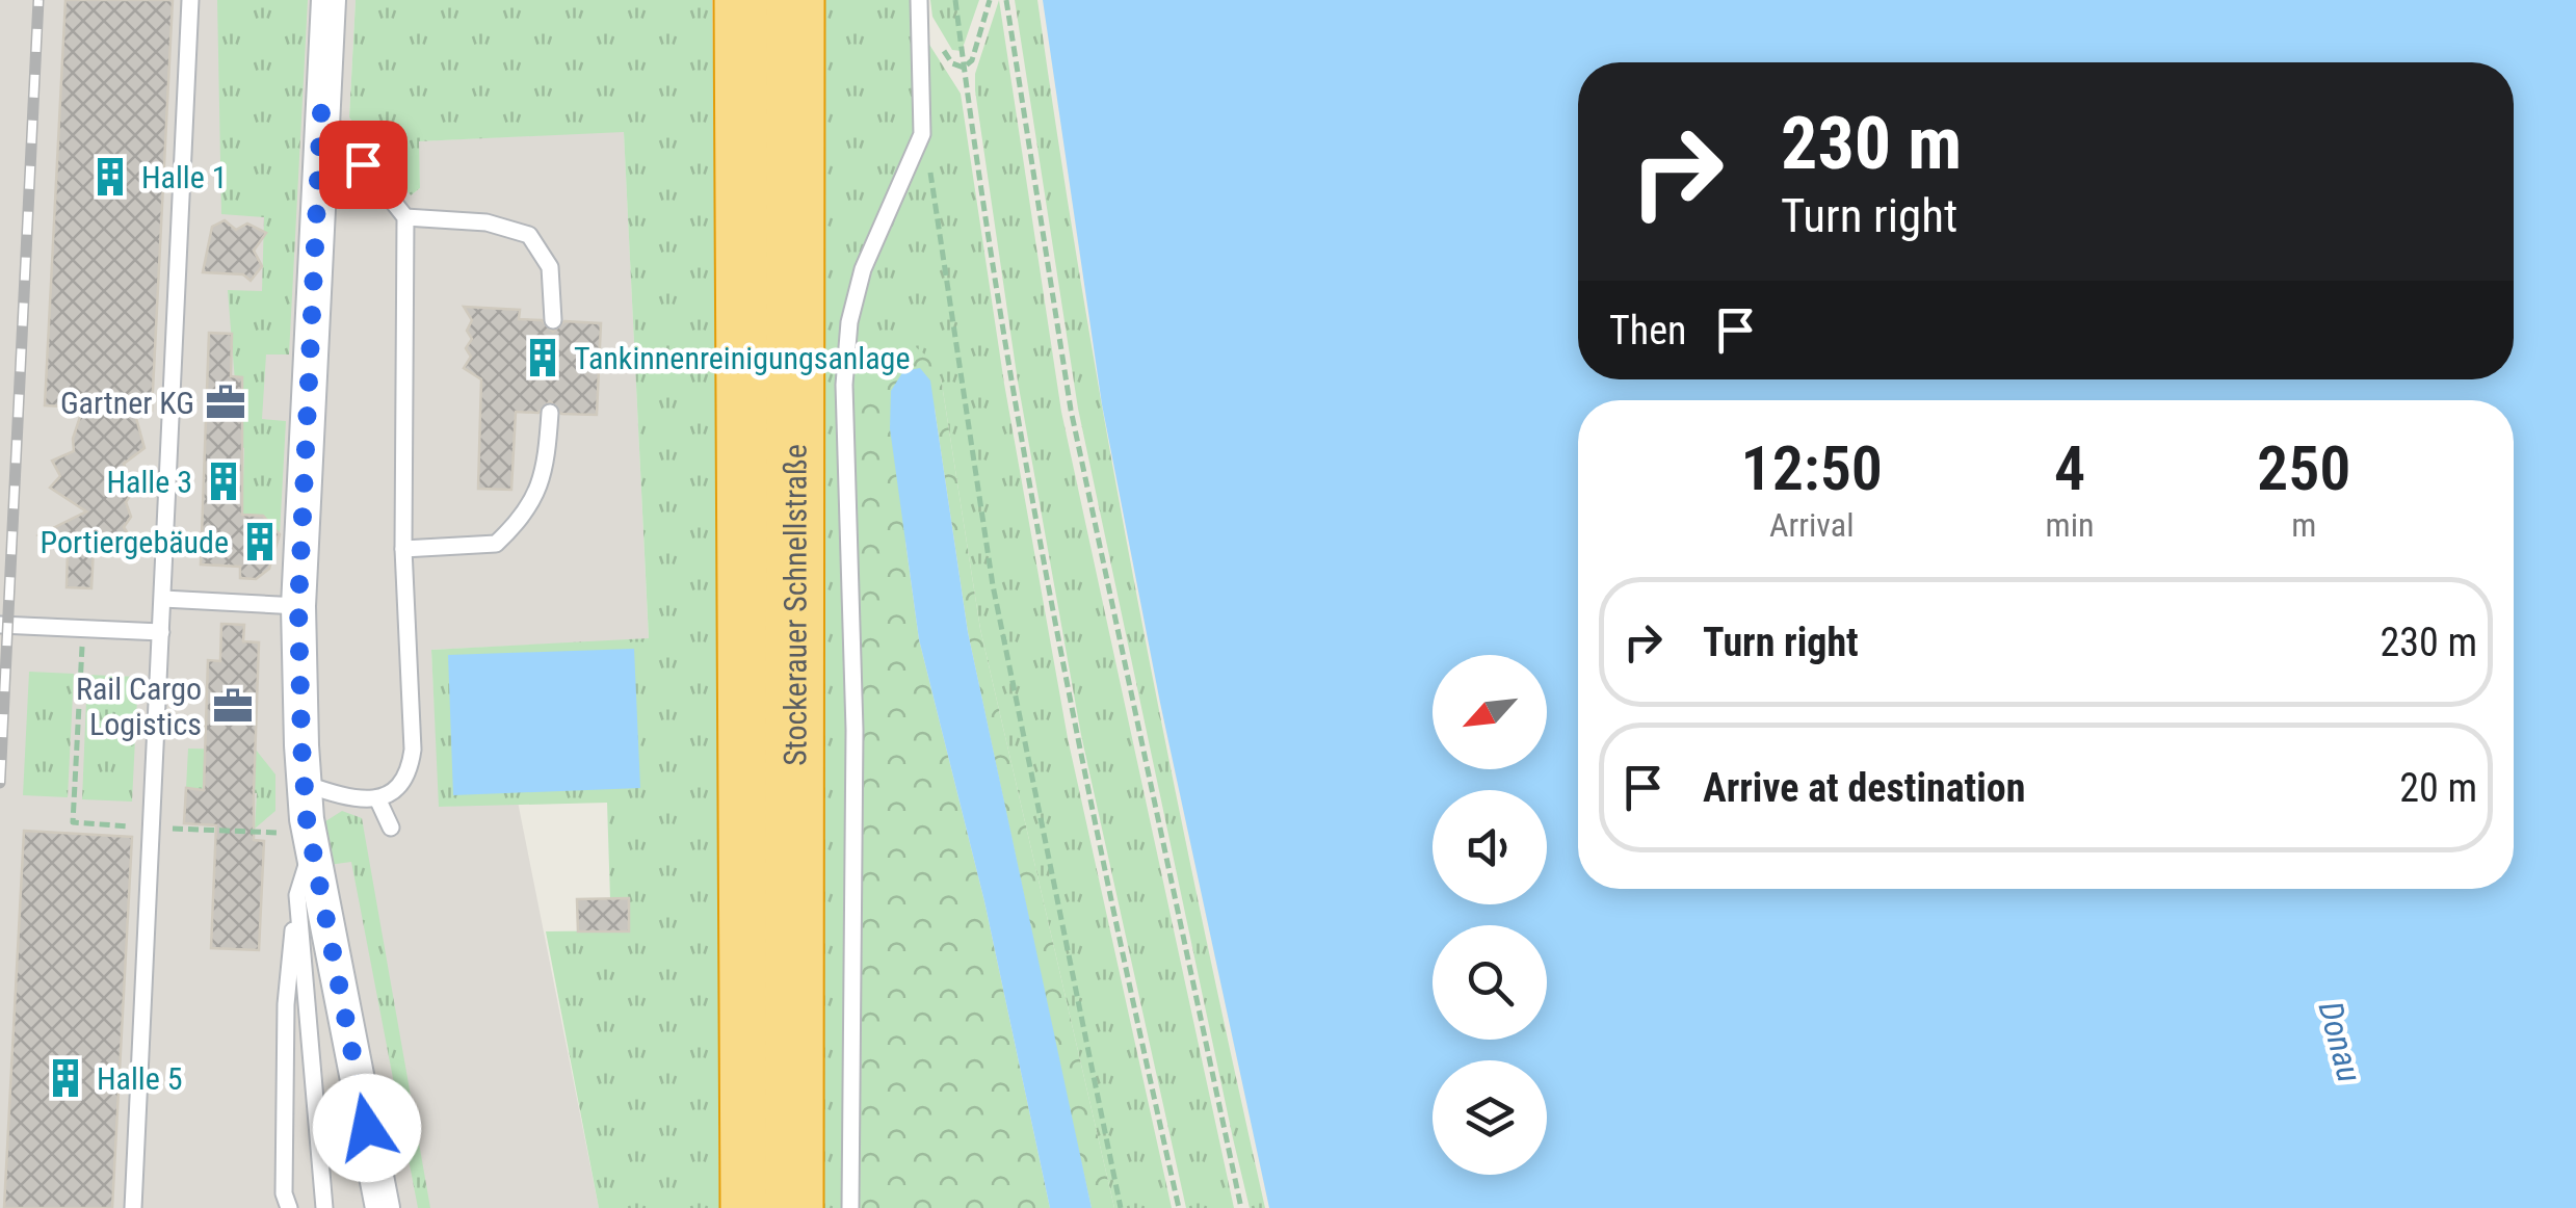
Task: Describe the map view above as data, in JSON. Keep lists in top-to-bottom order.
{
  "streets": {
    "highway": ["Stockerauer Schnellstraße"]
  },
  "water": ["Donau"],
  "places": {
    "building": [
      "Halle 1",
      "Tankinnenreinigungsanlage",
      "Halle 3",
      "Portiergebäude",
      "Halle 5"
    ],
    "office": ["Gartner KG", "Rail Cargo Logistics"]
  },
  "north": "bottom left",
  "page": {
    "turn": ["230 m", "Turn right"],
    "then": "Then",
    "eta": [
      "12:50",
      "Arrival",
      "4",
      "min",
      "250",
      "m"
    ],
    "list": [
      {
        "name": "Turn right",
        "value": "230 m"
      },
      {
        "name": "Arrive at destination",
        "value": "20 m"
      }
    ]
  }
}
